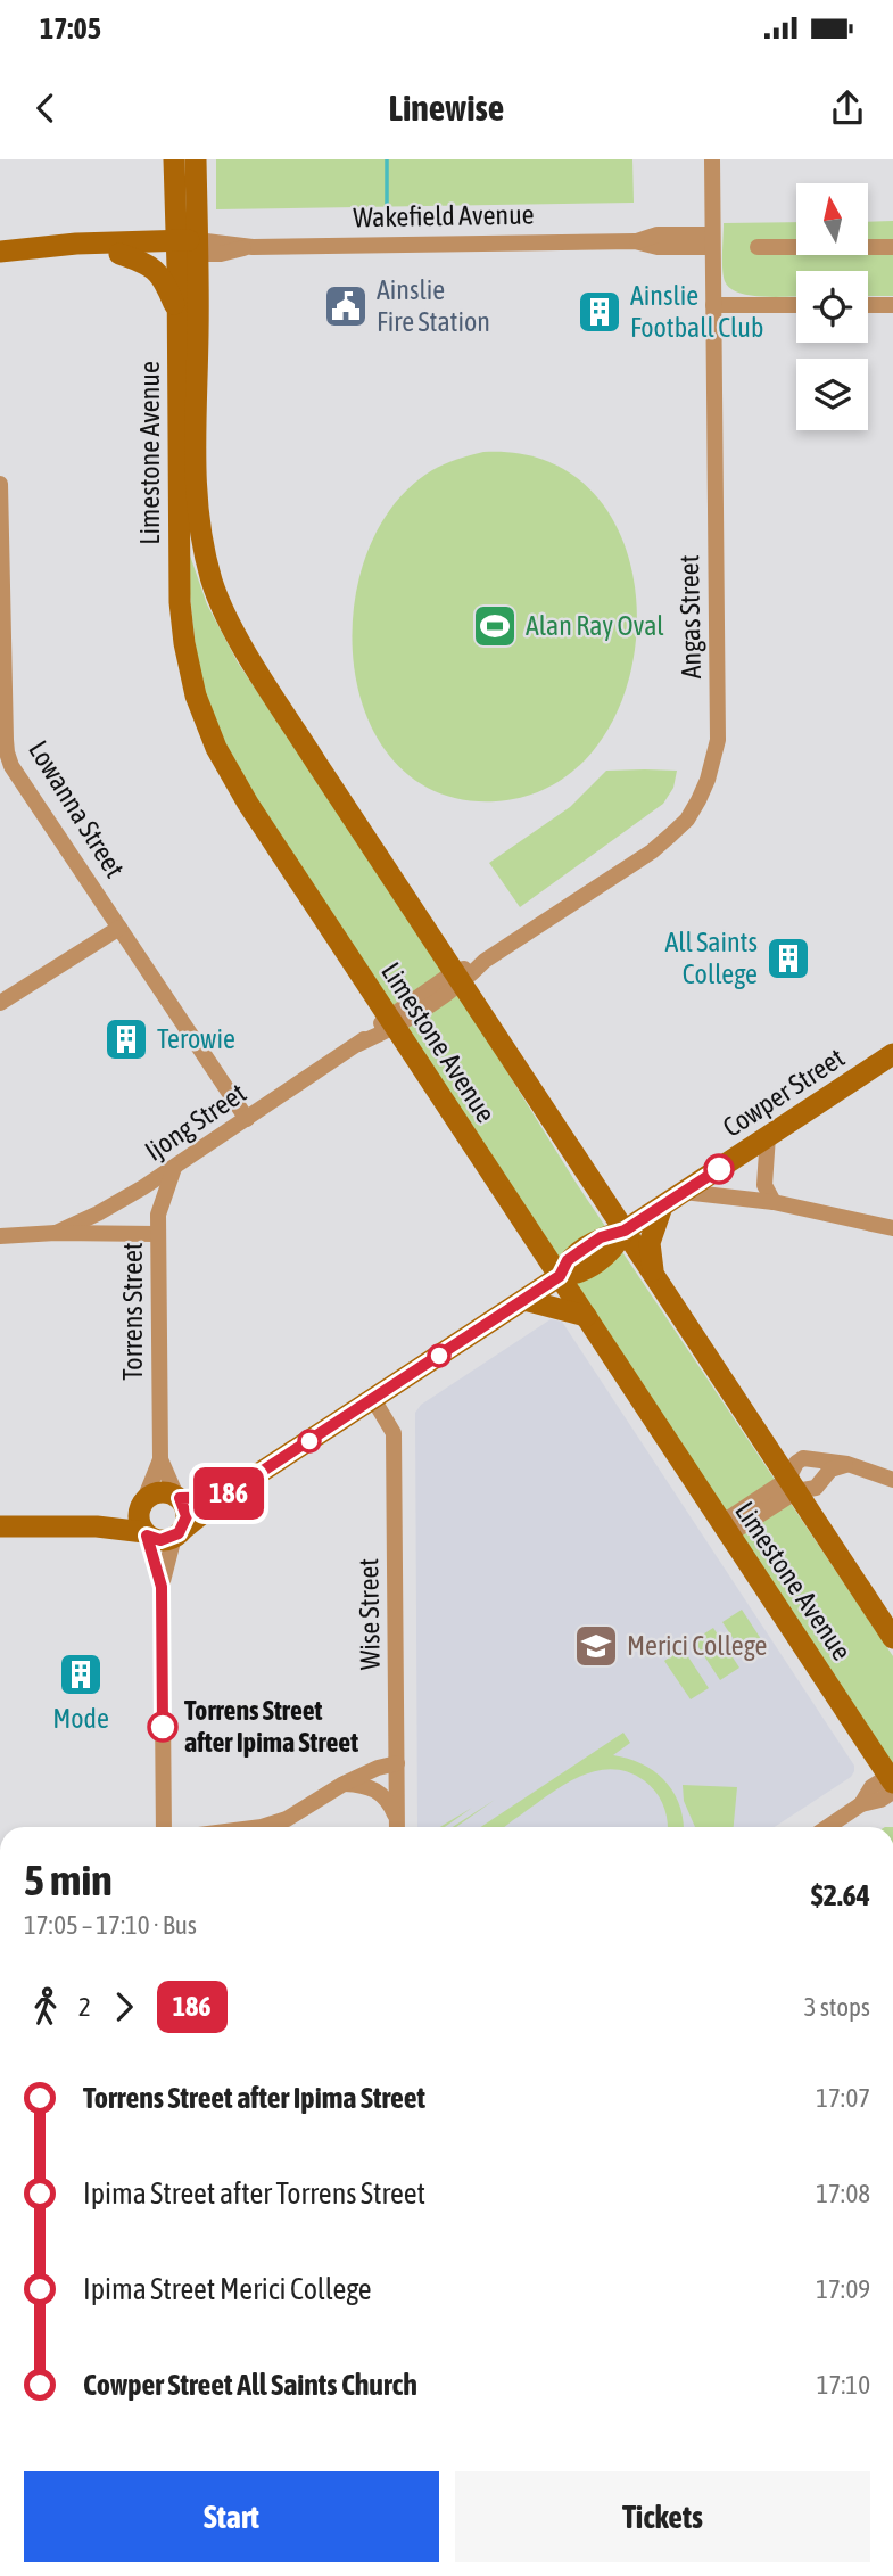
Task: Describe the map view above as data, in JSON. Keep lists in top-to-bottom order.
{
  "streets": {
    "main road": ["Wakefield Avenue", "Limestone Avenue", "Cowper Street"],
    "street": [
      "Angas Street",
      "Lowanna Street",
      "Ijong Street",
      "Torrens Street",
      "Wise Street"
    ]
  },
  "crossings": [
    ["Wakefield Avenue", "Limestone Avenue"],
    ["Wakefield Avenue", "Angas Street"],
    ["Limestone Avenue", "Angas Street"],
    ["Limestone Avenue", "Cowper Street"],
    ["Limestone Avenue", "Ijong Street"],
    ["Angas Street", "Ijong Street"],
    ["Lowanna Street", "Ijong Street"],
    ["Cowper Street", "Torrens Street"],
    ["Cowper Street", "Wise Street"],
    ["Ijong Street", "Torrens Street"]
  ],
  "places": {
    "public building": ["Ainslie Fire Station"],
    "building": [
      "Ainslie Football Club",
      "All Saints College",
      "Terowie",
      "Mode"
    ],
    "sports": ["Alan Ray Oval"],
    "school or university": ["Merici College"],
    "other": ["Torrens Street after Ipima Street"]
  },
  "lines": ["bus line 186"],
  "north": "top",
  "page": {
    "status": "17:05",
    "header": "Linewise",
    "on_map": "186",
    "heading": ["5 min", "17:05 – 17:10 · Bus", "$2.64"],
    "legs": ["2", "186", "3 stops"],
    "list": [
      {
        "name": "Torrens Street after Ipima Street",
        "value": "17:07"
      },
      {
        "name": "Ipima Street after Torrens Street",
        "value": "17:08"
      },
      {
        "name": "Ipima Street Merici College",
        "value": "17:09"
      },
      {
        "name": "Cowper Street All Saints Church",
        "value": "17:10"
      }
    ],
    "buttons": ["Start", "Tickets"]
  }
}
